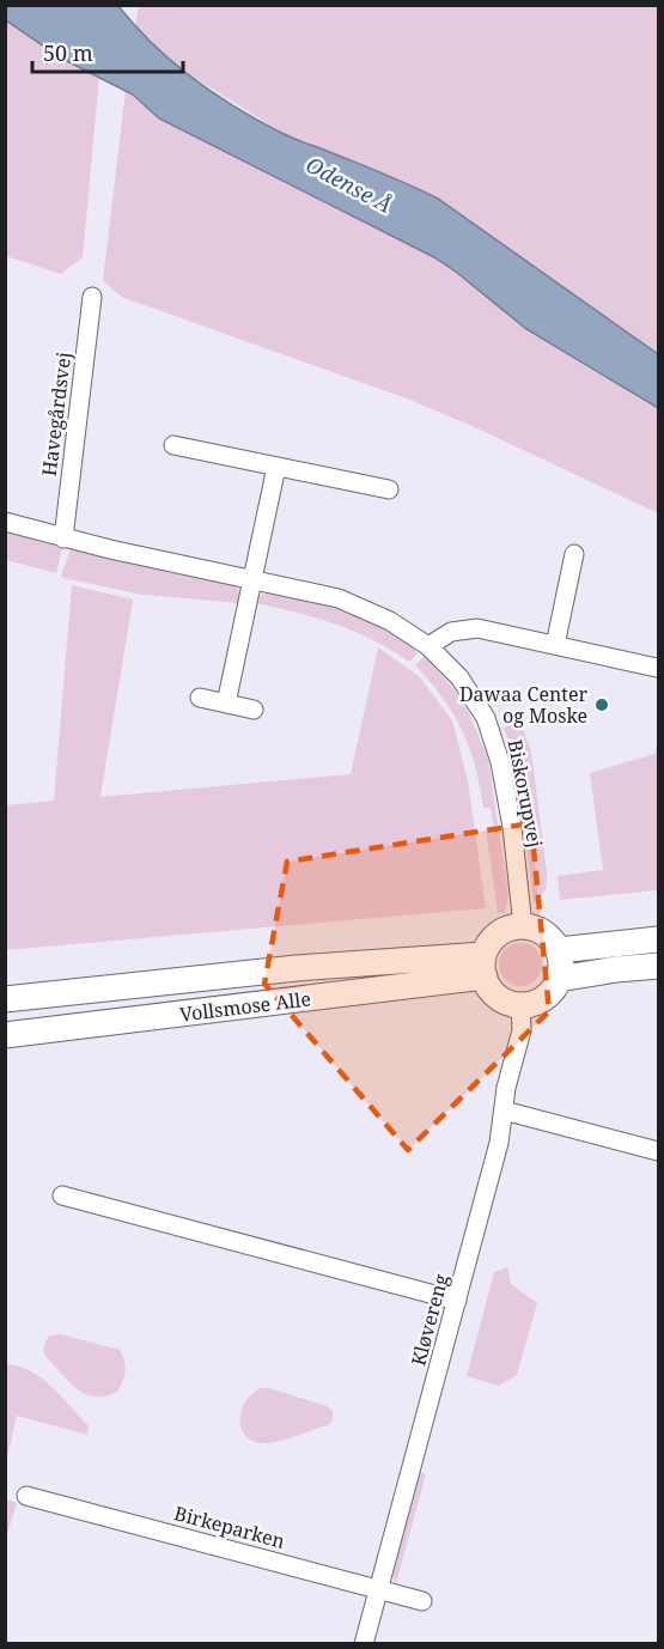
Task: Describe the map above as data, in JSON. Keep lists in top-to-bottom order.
{
  "streets": {
    "street": [
      "Havegårdsvej",
      "Biskorupvej",
      "Vollsmose Alle",
      "Kløvereng",
      "Birkeparken"
    ]
  },
  "crossings": [
    ["Havegårdsvej", "Biskorupvej"],
    ["Biskorupvej", "Vollsmose Alle"],
    ["Biskorupvej", "Kløvereng"],
    ["Vollsmose Alle", "Kløvereng"],
    ["Kløvereng", "Birkeparken"]
  ],
  "water": ["Odense Å"],
  "places": ["Dawaa Center og Moske"],
  "scale_bar": "50 m"
}
